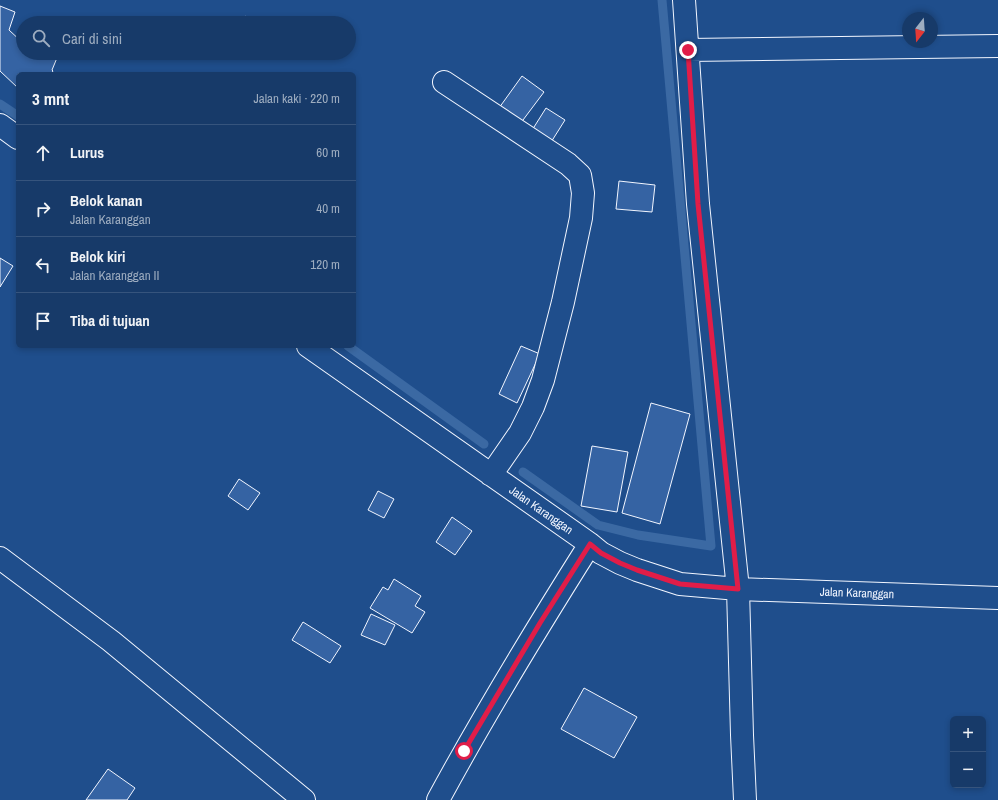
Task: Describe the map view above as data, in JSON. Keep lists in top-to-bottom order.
{
  "streets": {
    "street": ["Jalan Karanggan"]
  },
  "north": "bottom",
  "page": {
    "search": "Cari di sini",
    "heading": ["3 mnt", "Jalan kaki · 220 m"],
    "list": [
      ["Lurus", "60 m"],
      ["Belok kanan", "Jalan Karanggan", "40 m"],
      ["Belok kiri", "Jalan Karanggan II", "120 m"],
      "Tiba di tujuan"
    ],
    "map_buttons": ["+", "−"]
  }
}
